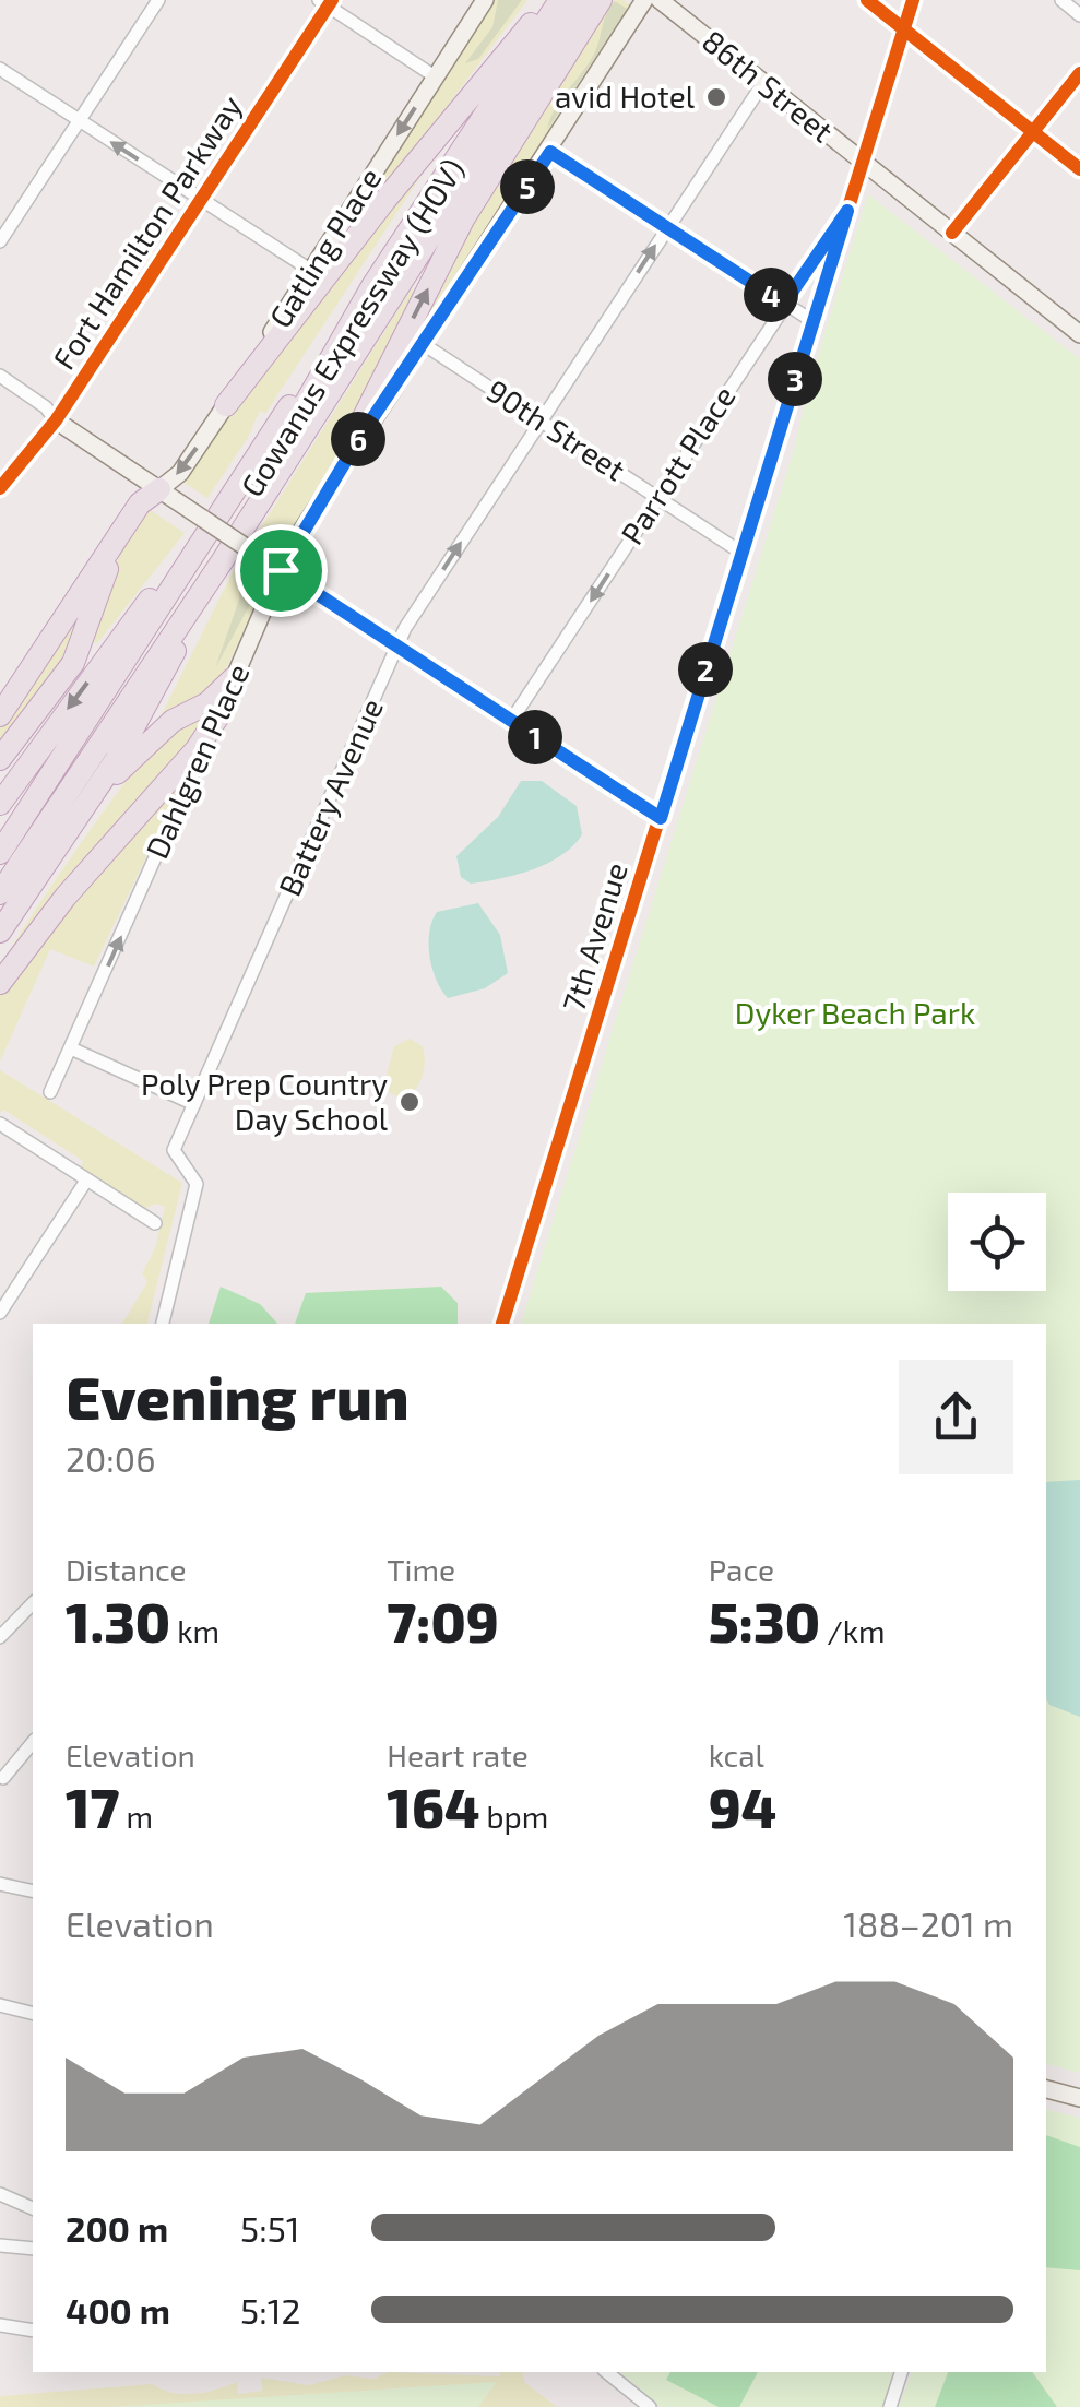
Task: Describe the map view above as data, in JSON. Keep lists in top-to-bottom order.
{
  "streets": {
    "highway": ["Gowanus Expressway (HOV)"],
    "main road": [
      "86th Street",
      "Fort Hamilton Parkway",
      "Gatling Place",
      "Dahlgren Place",
      "7th Avenue"
    ],
    "street": ["90th Street", "Parrott Place", "Battery Avenue"]
  },
  "crossings": [
    ["86th Street", "Battery Avenue"],
    ["86th Street", "7th Avenue"],
    ["90th Street", "Parrott Place"],
    ["90th Street", "Dahlgren Place"],
    ["90th Street", "Battery Avenue"],
    ["90th Street", "7th Avenue"],
    ["Parrott Place", "7th Avenue"]
  ],
  "one_way": ["Gatling Place", "Parrott Place", "Battery Avenue"],
  "parks": ["Dyker Beach Park"],
  "places": ["avid Hotel", "Poly Prep Country Day School"],
  "page": {
    "pins": [
      "5",
      "4",
      "3",
      "6",
      "2",
      "1"
    ],
    "heading": ["Evening run", "20:06"],
    "stats": [
      ["Distance", "1.30 km"],
      ["Time", "7:09"],
      ["Pace", "5:30 /km"],
      ["Elevation", "17 m"],
      ["Heart rate", "164 bpm"],
      ["kcal", "94"]
    ],
    "chart": ["Elevation", "188–201 m"],
    "list": [
      {
        "name": "200 m",
        "note": "5:51"
      },
      {
        "name": "400 m",
        "note": "5:12"
      }
    ]
  }
}
